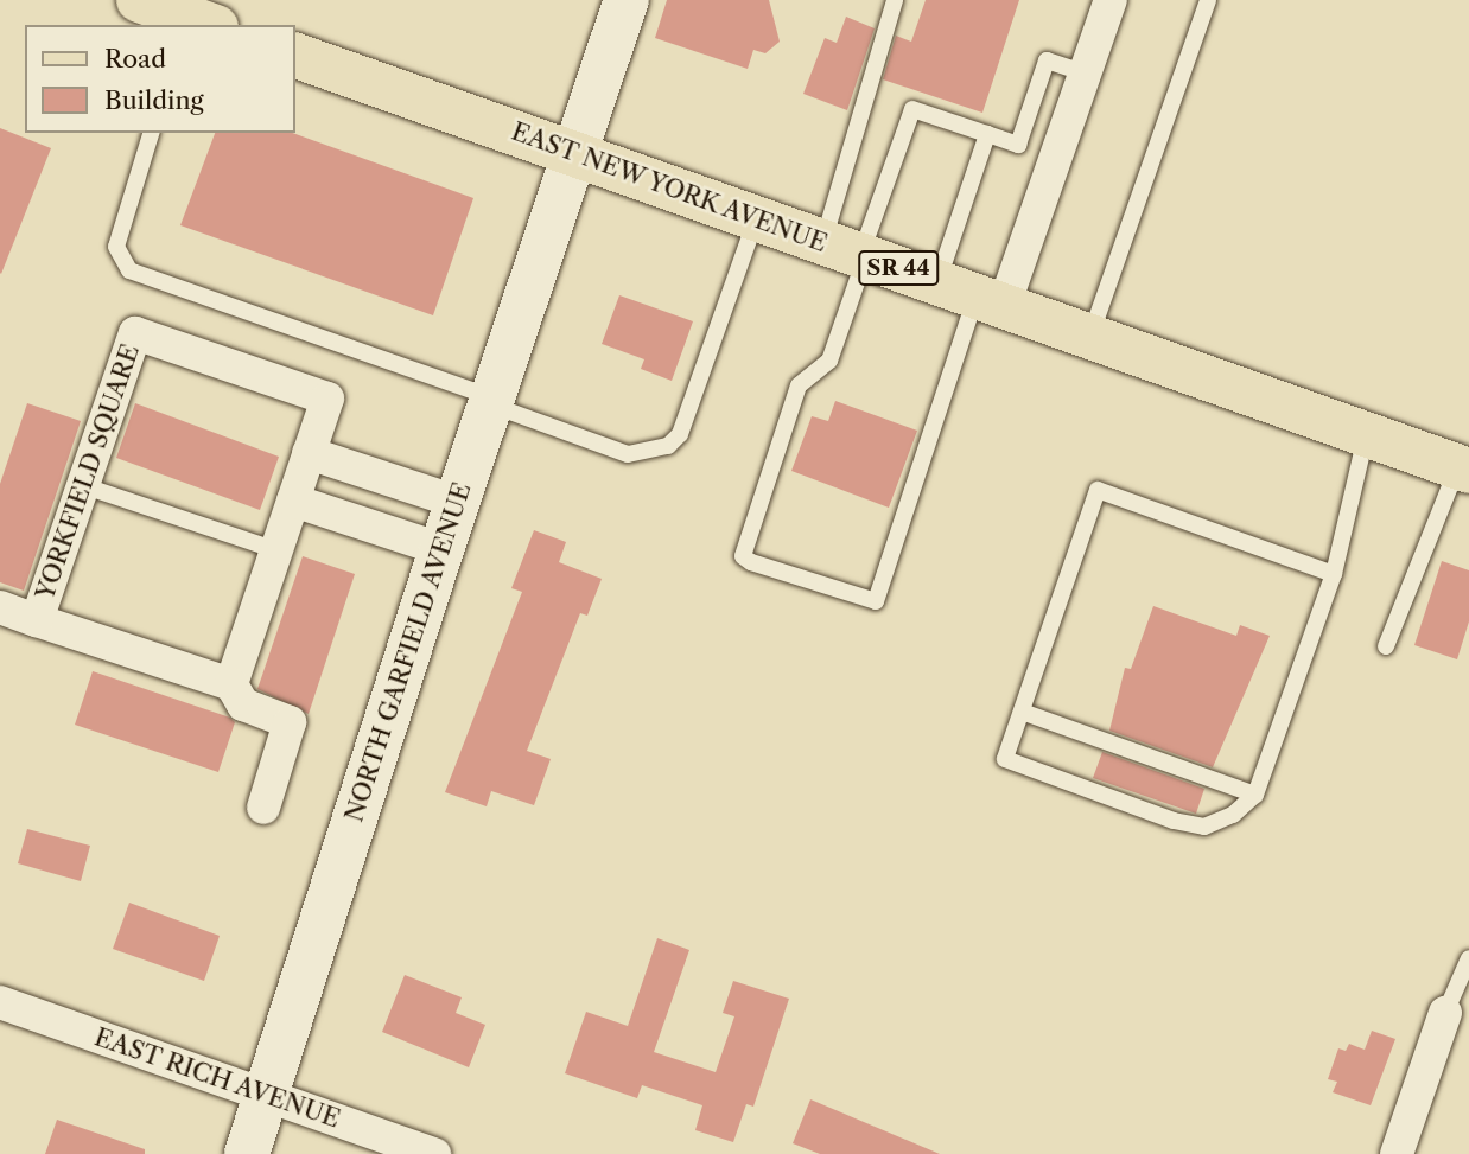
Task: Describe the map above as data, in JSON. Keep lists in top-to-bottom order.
{
  "streets": {
    "main road": ["EAST NEW YORK AVENUE", "SR 44"],
    "street": ["YORKFIELD SQUARE", "NORTH GARFIELD AVENUE", "EAST RICH AVENUE"]
  },
  "crossings": [
    ["EAST NEW YORK AVENUE", "NORTH GARFIELD AVENUE"],
    ["NORTH GARFIELD AVENUE", "EAST RICH AVENUE"]
  ],
  "legend": ["Road", "Building"]
}
